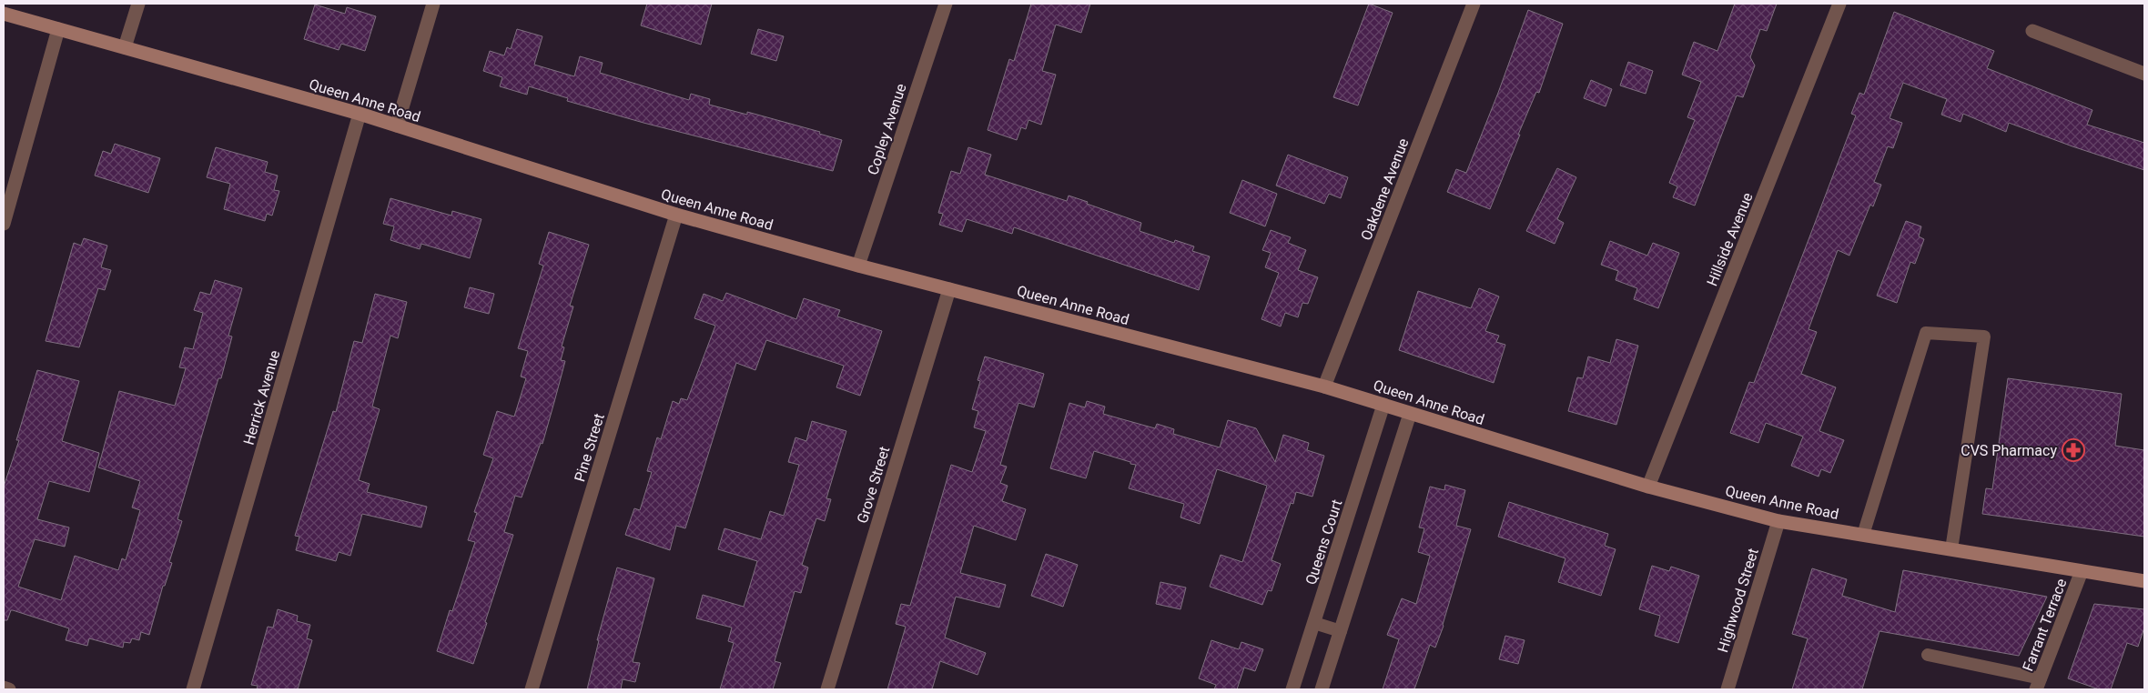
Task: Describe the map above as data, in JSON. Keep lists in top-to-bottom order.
{
  "streets": {
    "street": [
      "Queen Anne Road",
      "Copley Avenue",
      "Oakdene Avenue",
      "Hillside Avenue",
      "Herrick Avenue",
      "Pine Street",
      "Grove Street",
      "Queens Court",
      "Highwood Street",
      "Farrant Terrace"
    ]
  },
  "crossings": [
    ["Queen Anne Road", "Copley Avenue"],
    ["Queen Anne Road", "Oakdene Avenue"],
    ["Queen Anne Road", "Hillside Avenue"],
    ["Queen Anne Road", "Herrick Avenue"],
    ["Queen Anne Road", "Pine Street"],
    ["Queen Anne Road", "Grove Street"],
    ["Queen Anne Road", "Queens Court"],
    ["Queen Anne Road", "Highwood Street"],
    ["Queen Anne Road", "Farrant Terrace"]
  ],
  "places": {
    "pharmacy": ["CVS Pharmacy"]
  }
}
